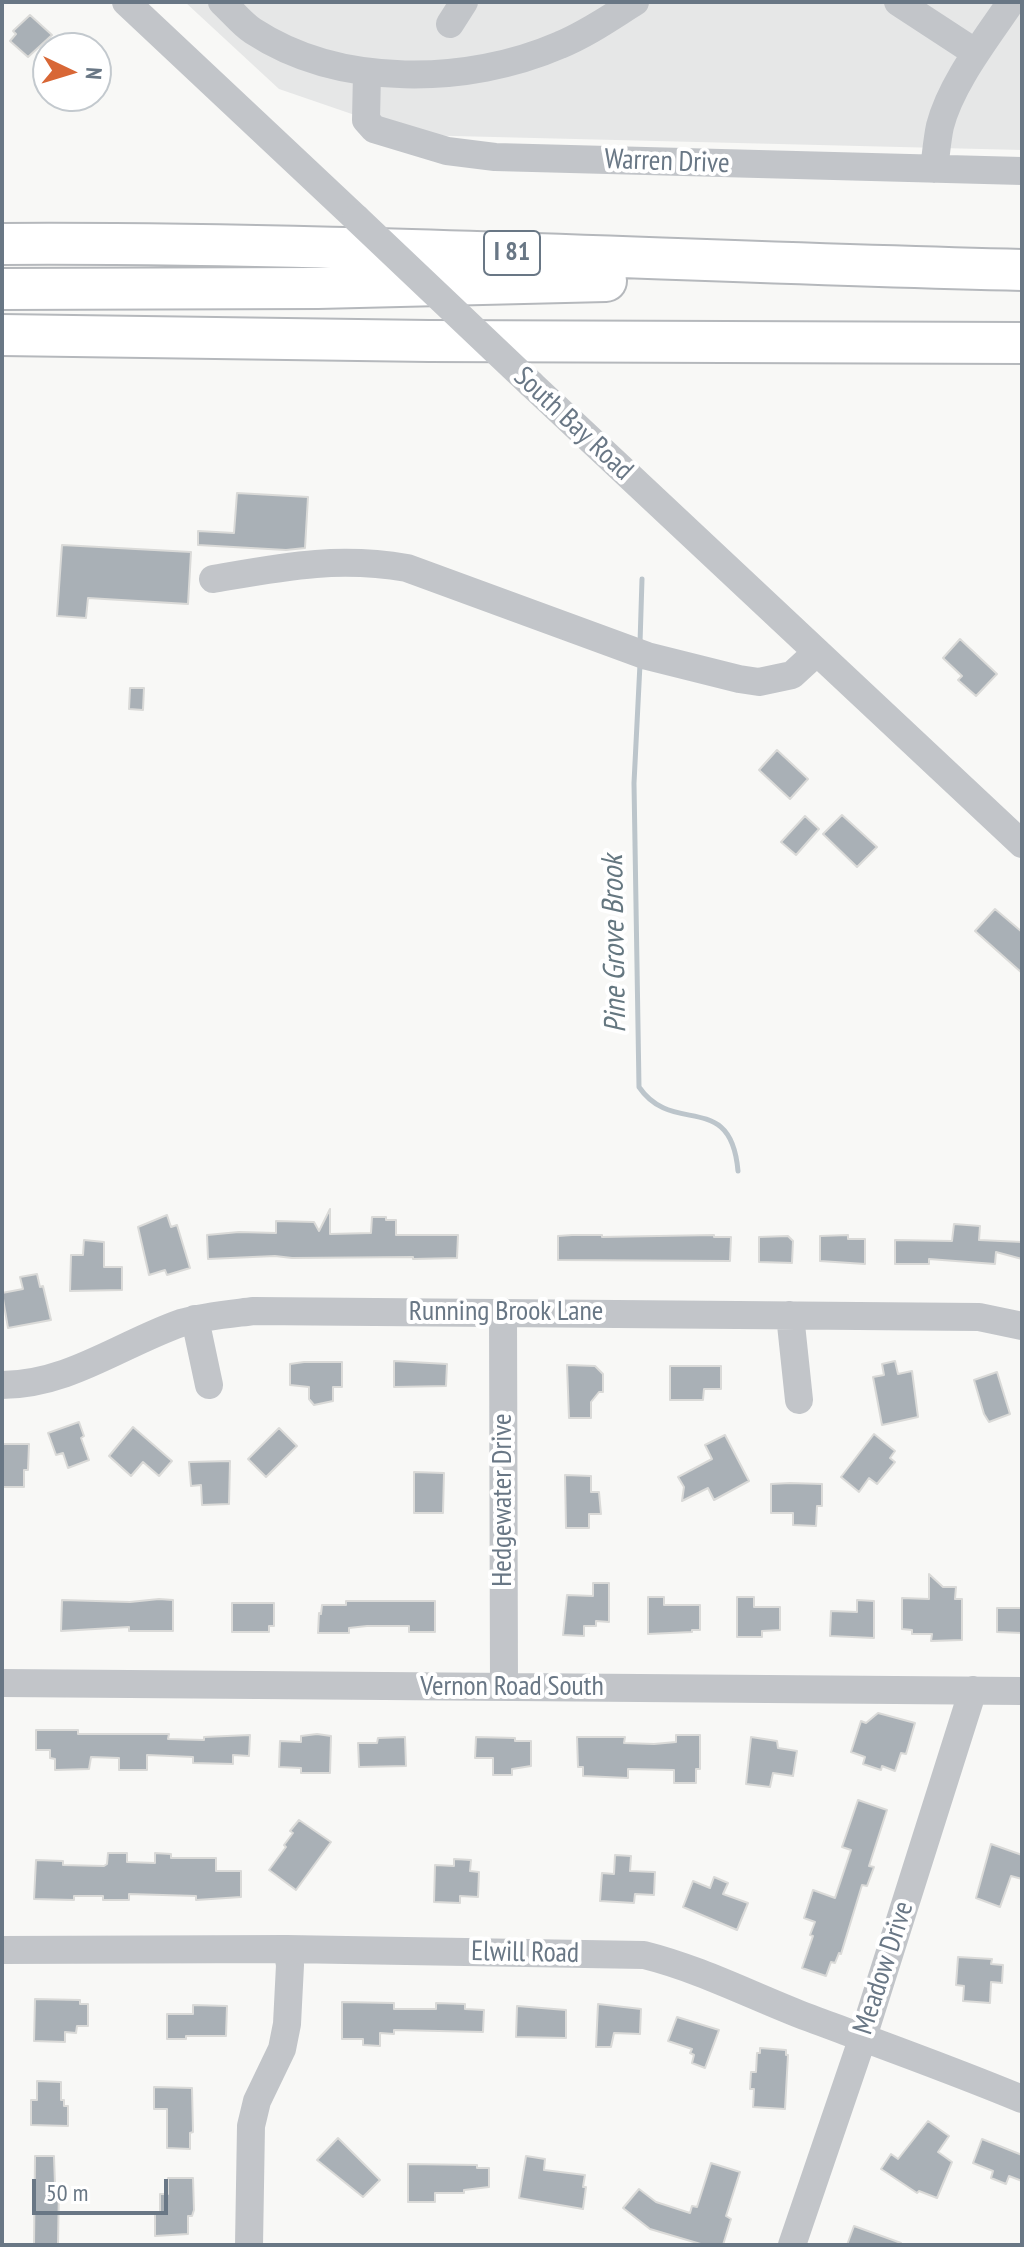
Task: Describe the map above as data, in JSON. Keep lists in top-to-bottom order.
{
  "streets": {
    "highway": ["I 81"],
    "street": [
      "Warren Drive",
      "South Bay Road",
      "Running Brook Lane",
      "Hedgewater Drive",
      "Vernon Road South",
      "Elwill Road",
      "Meadow Drive"
    ]
  },
  "crossings": [
    ["Running Brook Lane", "Hedgewater Drive"],
    ["Hedgewater Drive", "Vernon Road South"],
    ["Vernon Road South", "Meadow Drive"],
    ["Elwill Road", "Meadow Drive"]
  ],
  "water": ["Pine Grove Brook"],
  "scale_bar": "50 m",
  "north": "right"
}
